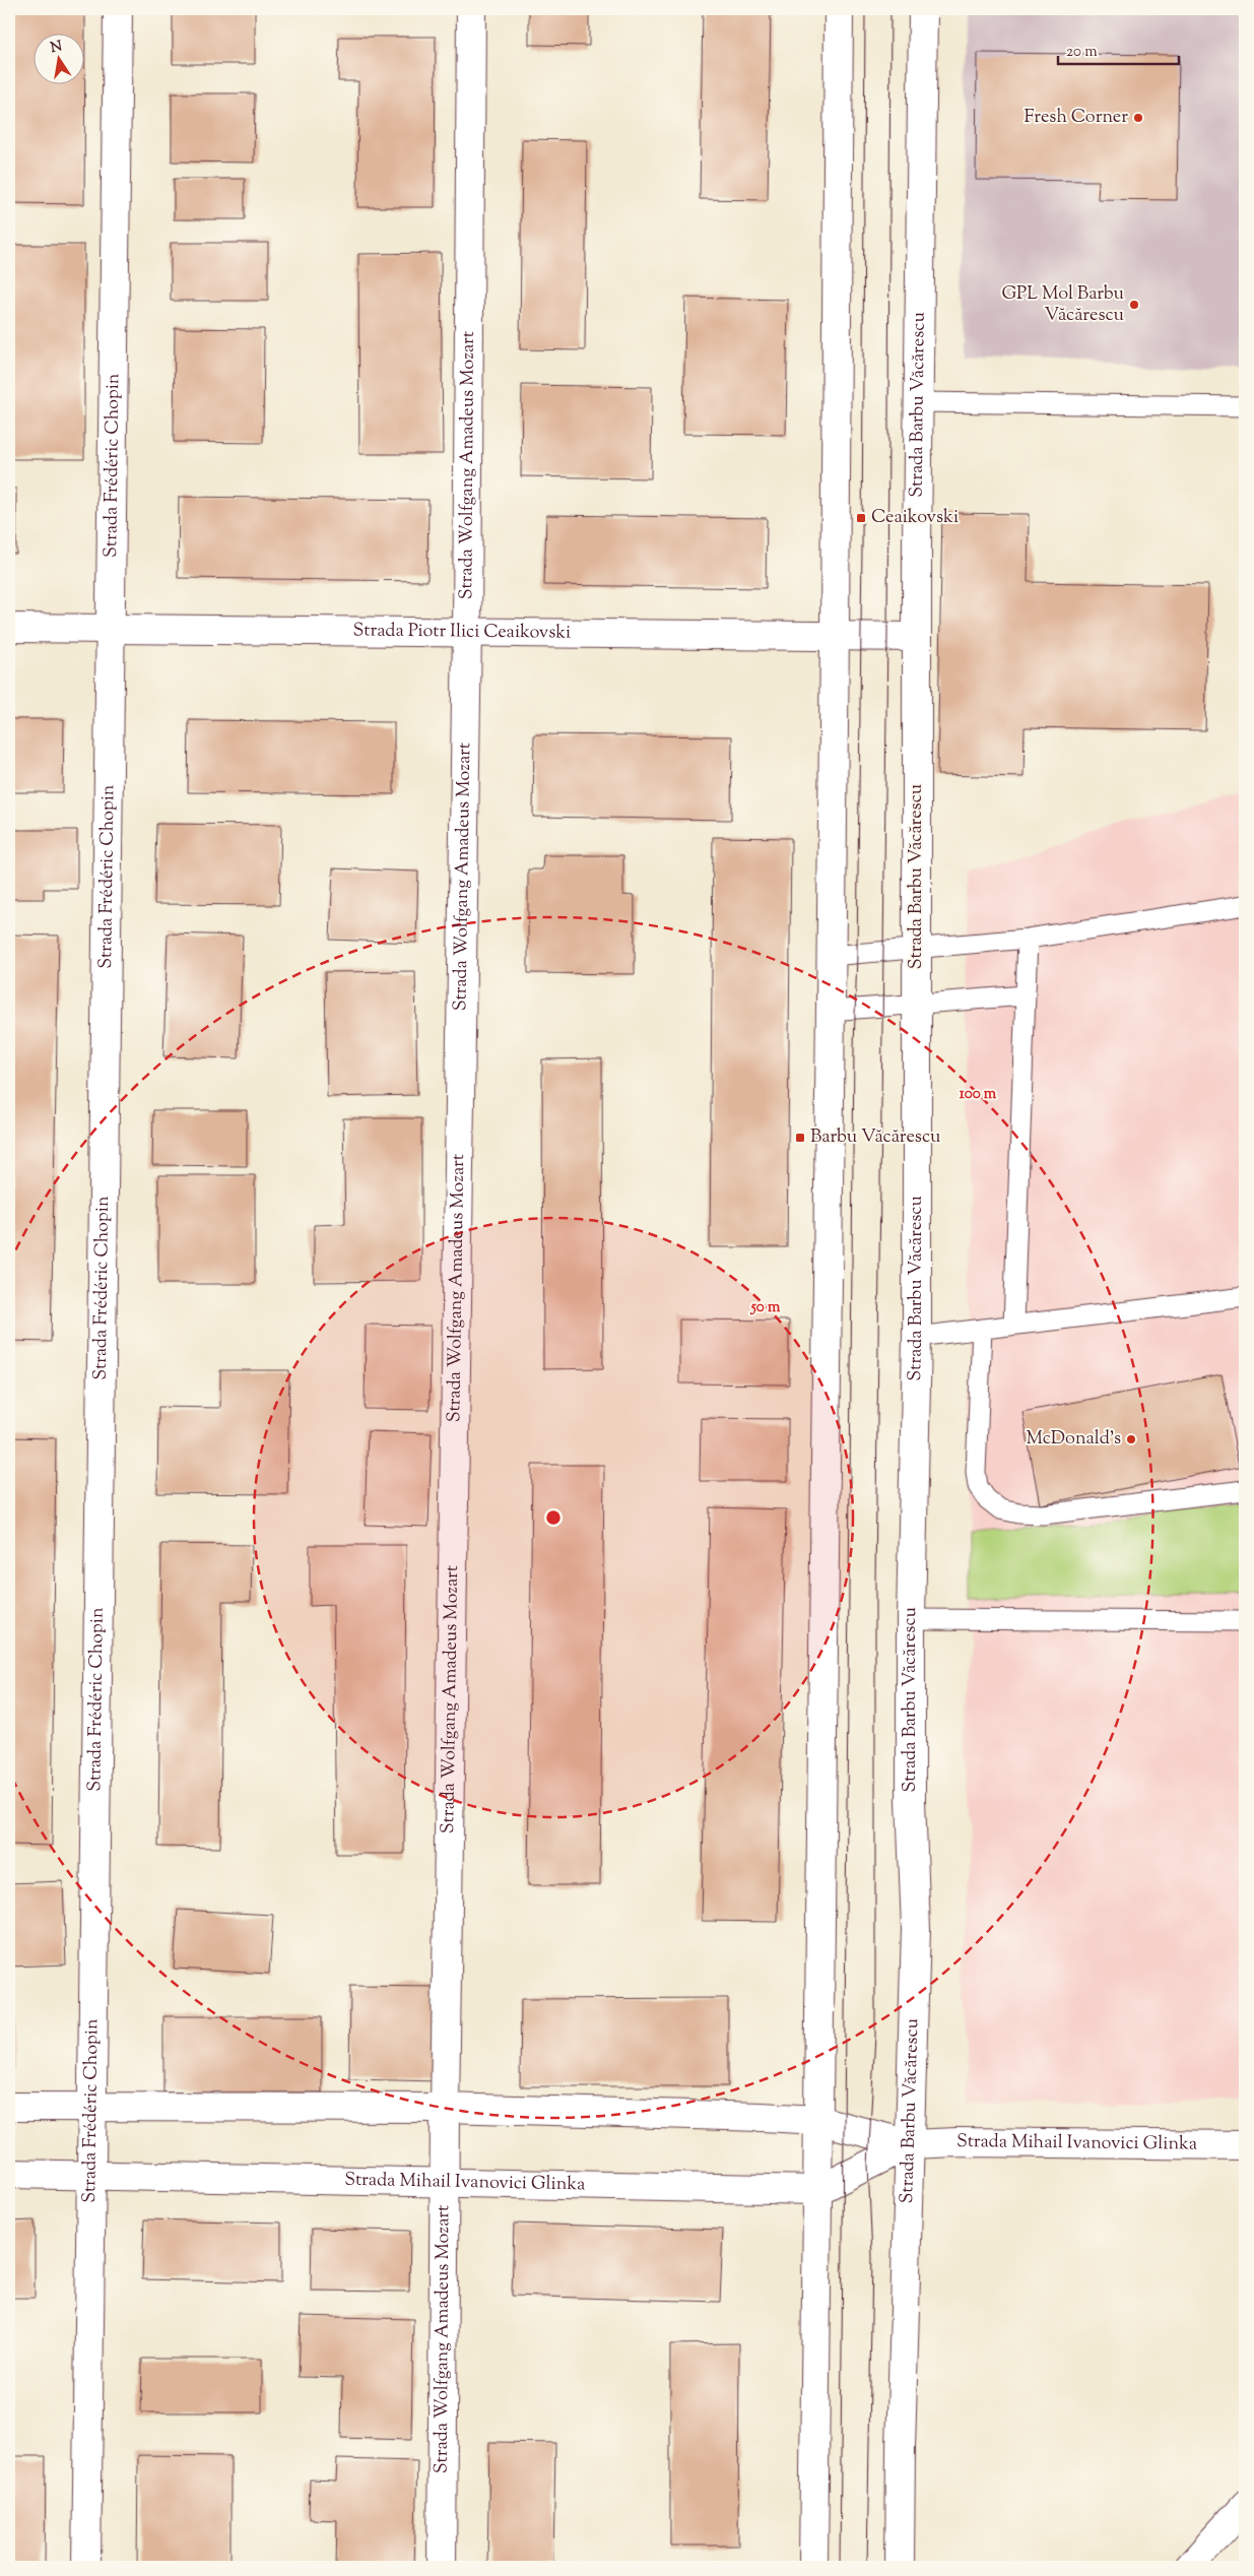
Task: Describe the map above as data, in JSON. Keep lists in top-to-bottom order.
{
  "streets": {
    "street": [
      "Strada Barbu Văcărescu",
      "Strada Frédéric Chopin",
      "Strada Wolfgang Amadeus Mozart",
      "Strada Piotr Ilici Ceaikovski",
      "Strada Mihail Ivanovici Glinka"
    ]
  },
  "crossings": [
    ["Strada Barbu Văcărescu", "Strada Piotr Ilici Ceaikovski"],
    ["Strada Barbu Văcărescu", "Strada Mihail Ivanovici Glinka"],
    ["Strada Frédéric Chopin", "Strada Piotr Ilici Ceaikovski"],
    ["Strada Frédéric Chopin", "Strada Mihail Ivanovici Glinka"],
    ["Strada Wolfgang Amadeus Mozart", "Strada Piotr Ilici Ceaikovski"],
    ["Strada Wolfgang Amadeus Mozart", "Strada Mihail Ivanovici Glinka"]
  ],
  "places": {
    "other": ["Fresh Corner", "GPL Mol Barbu Văcărescu", "McDonald's"],
    "transit": ["Ceaikovski", "Barbu Văcărescu"]
  },
  "scale_bar": "20 m",
  "north": "top",
  "rings": ["100 m", "50 m"]
}
